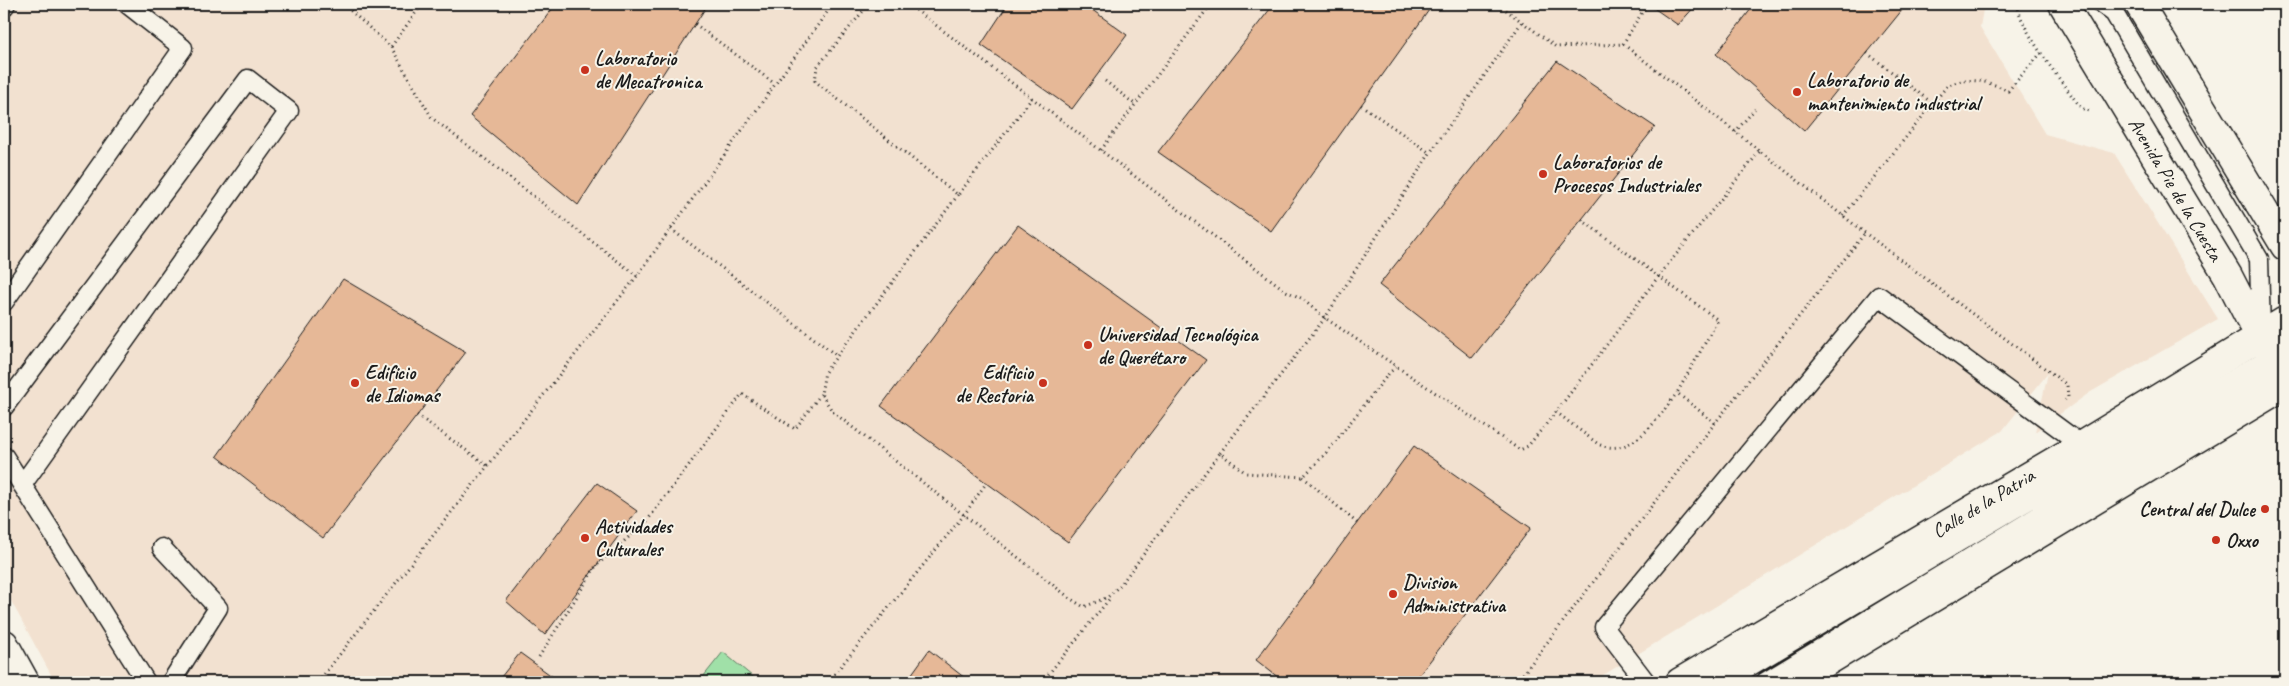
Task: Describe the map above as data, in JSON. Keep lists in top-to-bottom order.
{
  "streets": {
    "street": ["Avenida Pie de la Cuesta", "Calle de la Patria"]
  },
  "crossings": [
    ["Avenida Pie de la Cuesta", "Calle de la Patria"]
  ],
  "places": [
    "Laboratorio de Mecatronica",
    "Laboratorio de mantenimiento industrial",
    "Laboratorios de Procesos Industriales",
    "Universidad Tecnológica de Querétaro",
    "Edificio de Idiomas",
    "Edificio de Rectoria",
    "Central del Dulce",
    "Actividades Culturales",
    "Oxxo",
    "Division Administrativa"
  ]
}
